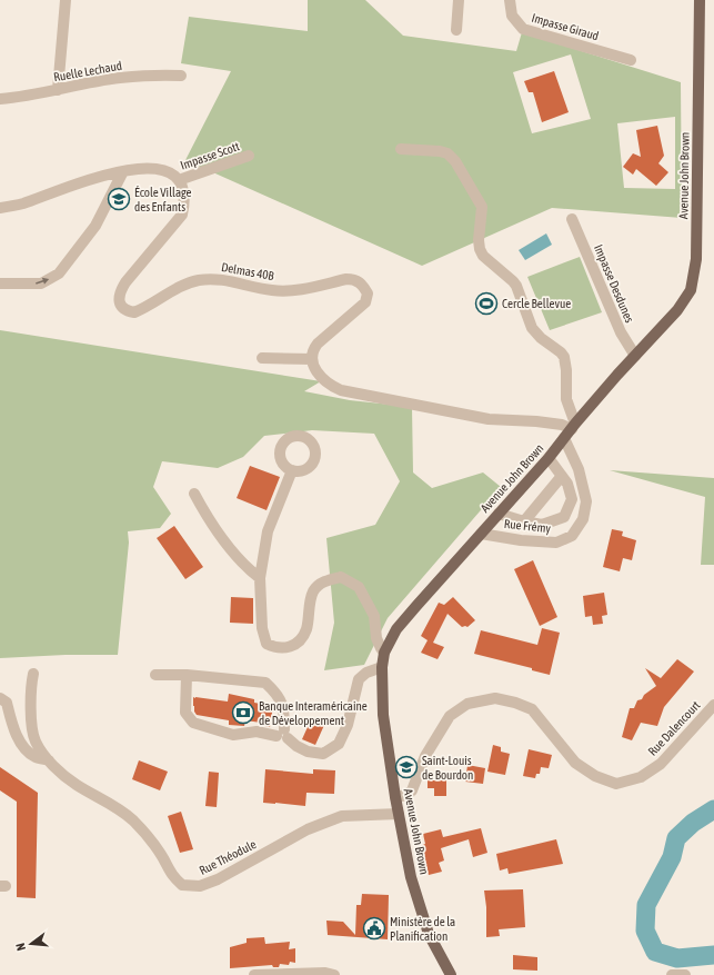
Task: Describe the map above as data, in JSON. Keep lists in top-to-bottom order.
{
  "streets": {
    "main road": ["Avenue John Brown"],
    "street": [
      "Impasse Giraud",
      "Ruelle Lechaud",
      "Impasse Scott",
      "Delmas 40B",
      "Impasse Desdunes",
      "Rue Frémy",
      "Rue Dalencourt",
      "Rue Théodule"
    ]
  },
  "crossings": [
    ["Impasse Scott", "Delmas 40B"],
    ["Avenue John Brown", "Impasse Desdunes"],
    ["Avenue John Brown", "Rue Frémy"],
    ["Avenue John Brown", "Rue Dalencourt"],
    ["Avenue John Brown", "Rue Théodule"]
  ],
  "places": {
    "school or university": ["École Village des Enfants", "Saint-Louis de Bourdon"],
    "sports": ["Cercle Bellevue"],
    "bank": ["Banque Interaméricaine de Développement"],
    "public building": ["Ministère de la Planification"]
  },
  "north": "left"
}
